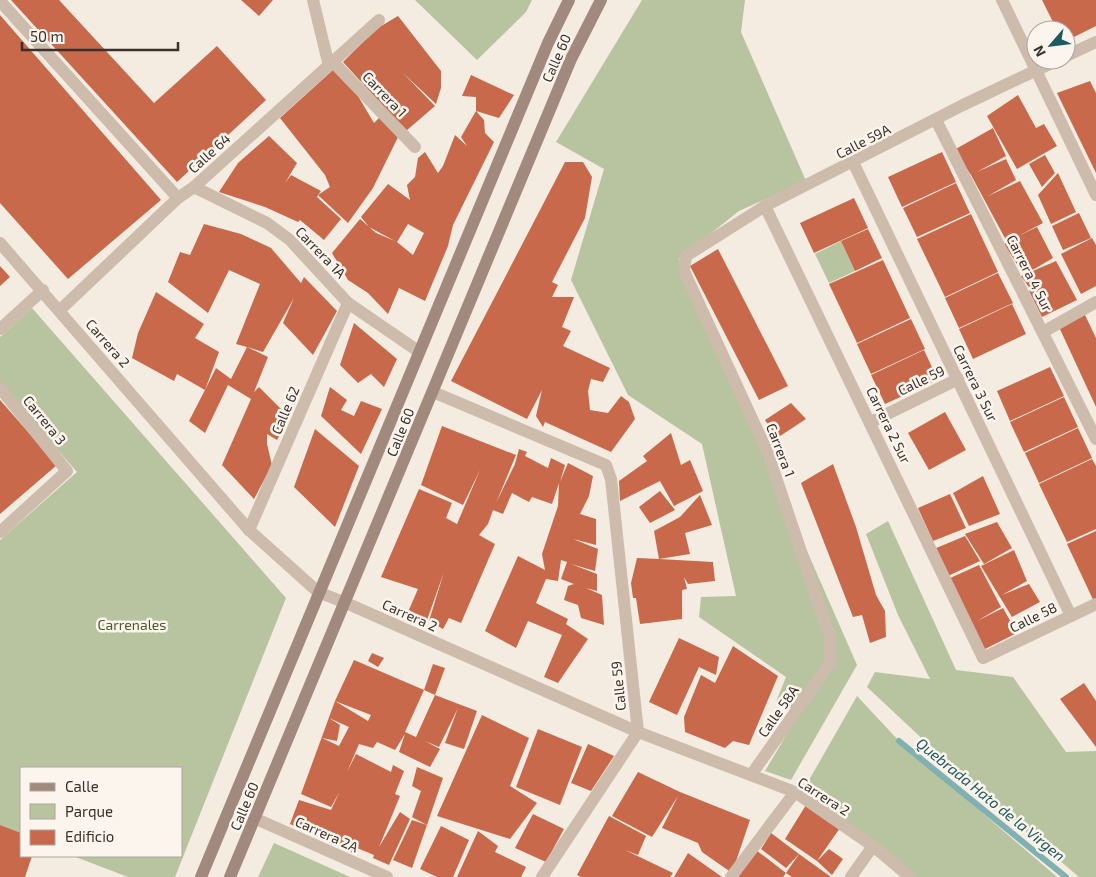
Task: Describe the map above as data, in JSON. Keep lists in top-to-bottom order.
{
  "streets": {
    "main road": ["Calle 60"],
    "street": [
      "Carrera 1",
      "Calle 59A",
      "Calle 64",
      "Carrera 1A",
      "Carrera 4 Sur",
      "Carrera 2",
      "Calle 59",
      "Carrera 3 Sur",
      "Calle 62",
      "Carrera 3",
      "Carrera 2 Sur",
      "Calle 58",
      "Calle 58A",
      "Carrera 2A"
    ]
  },
  "crossings": [
    ["Calle 60", "Carrera 1A"],
    ["Calle 60", "Carrera 2"],
    ["Calle 60", "Calle 59"],
    ["Calle 60", "Carrera 2A"],
    ["Carrera 1", "Calle 59A"],
    ["Carrera 1", "Calle 64"],
    ["Carrera 1", "Calle 58A"],
    ["Calle 59A", "Carrera 4 Sur"],
    ["Calle 59A", "Carrera 3 Sur"],
    ["Calle 59A", "Carrera 2 Sur"],
    ["Calle 64", "Carrera 1A"],
    ["Calle 64", "Carrera 2"],
    ["Carrera 1A", "Calle 62"],
    ["Carrera 2", "Calle 59"],
    ["Carrera 2", "Calle 62"],
    ["Carrera 2", "Calle 58A"],
    ["Calle 59", "Carrera 3 Sur"],
    ["Calle 59", "Carrera 2 Sur"],
    ["Carrera 3 Sur", "Calle 58"],
    ["Carrera 2 Sur", "Calle 58"]
  ],
  "water": ["Quebrada Hato de la Virgen"],
  "parks": ["Carrenales"],
  "legend": ["Calle", "Parque", "Edificio"],
  "scale_bar": "50 m",
  "north": "bottom left"
}
